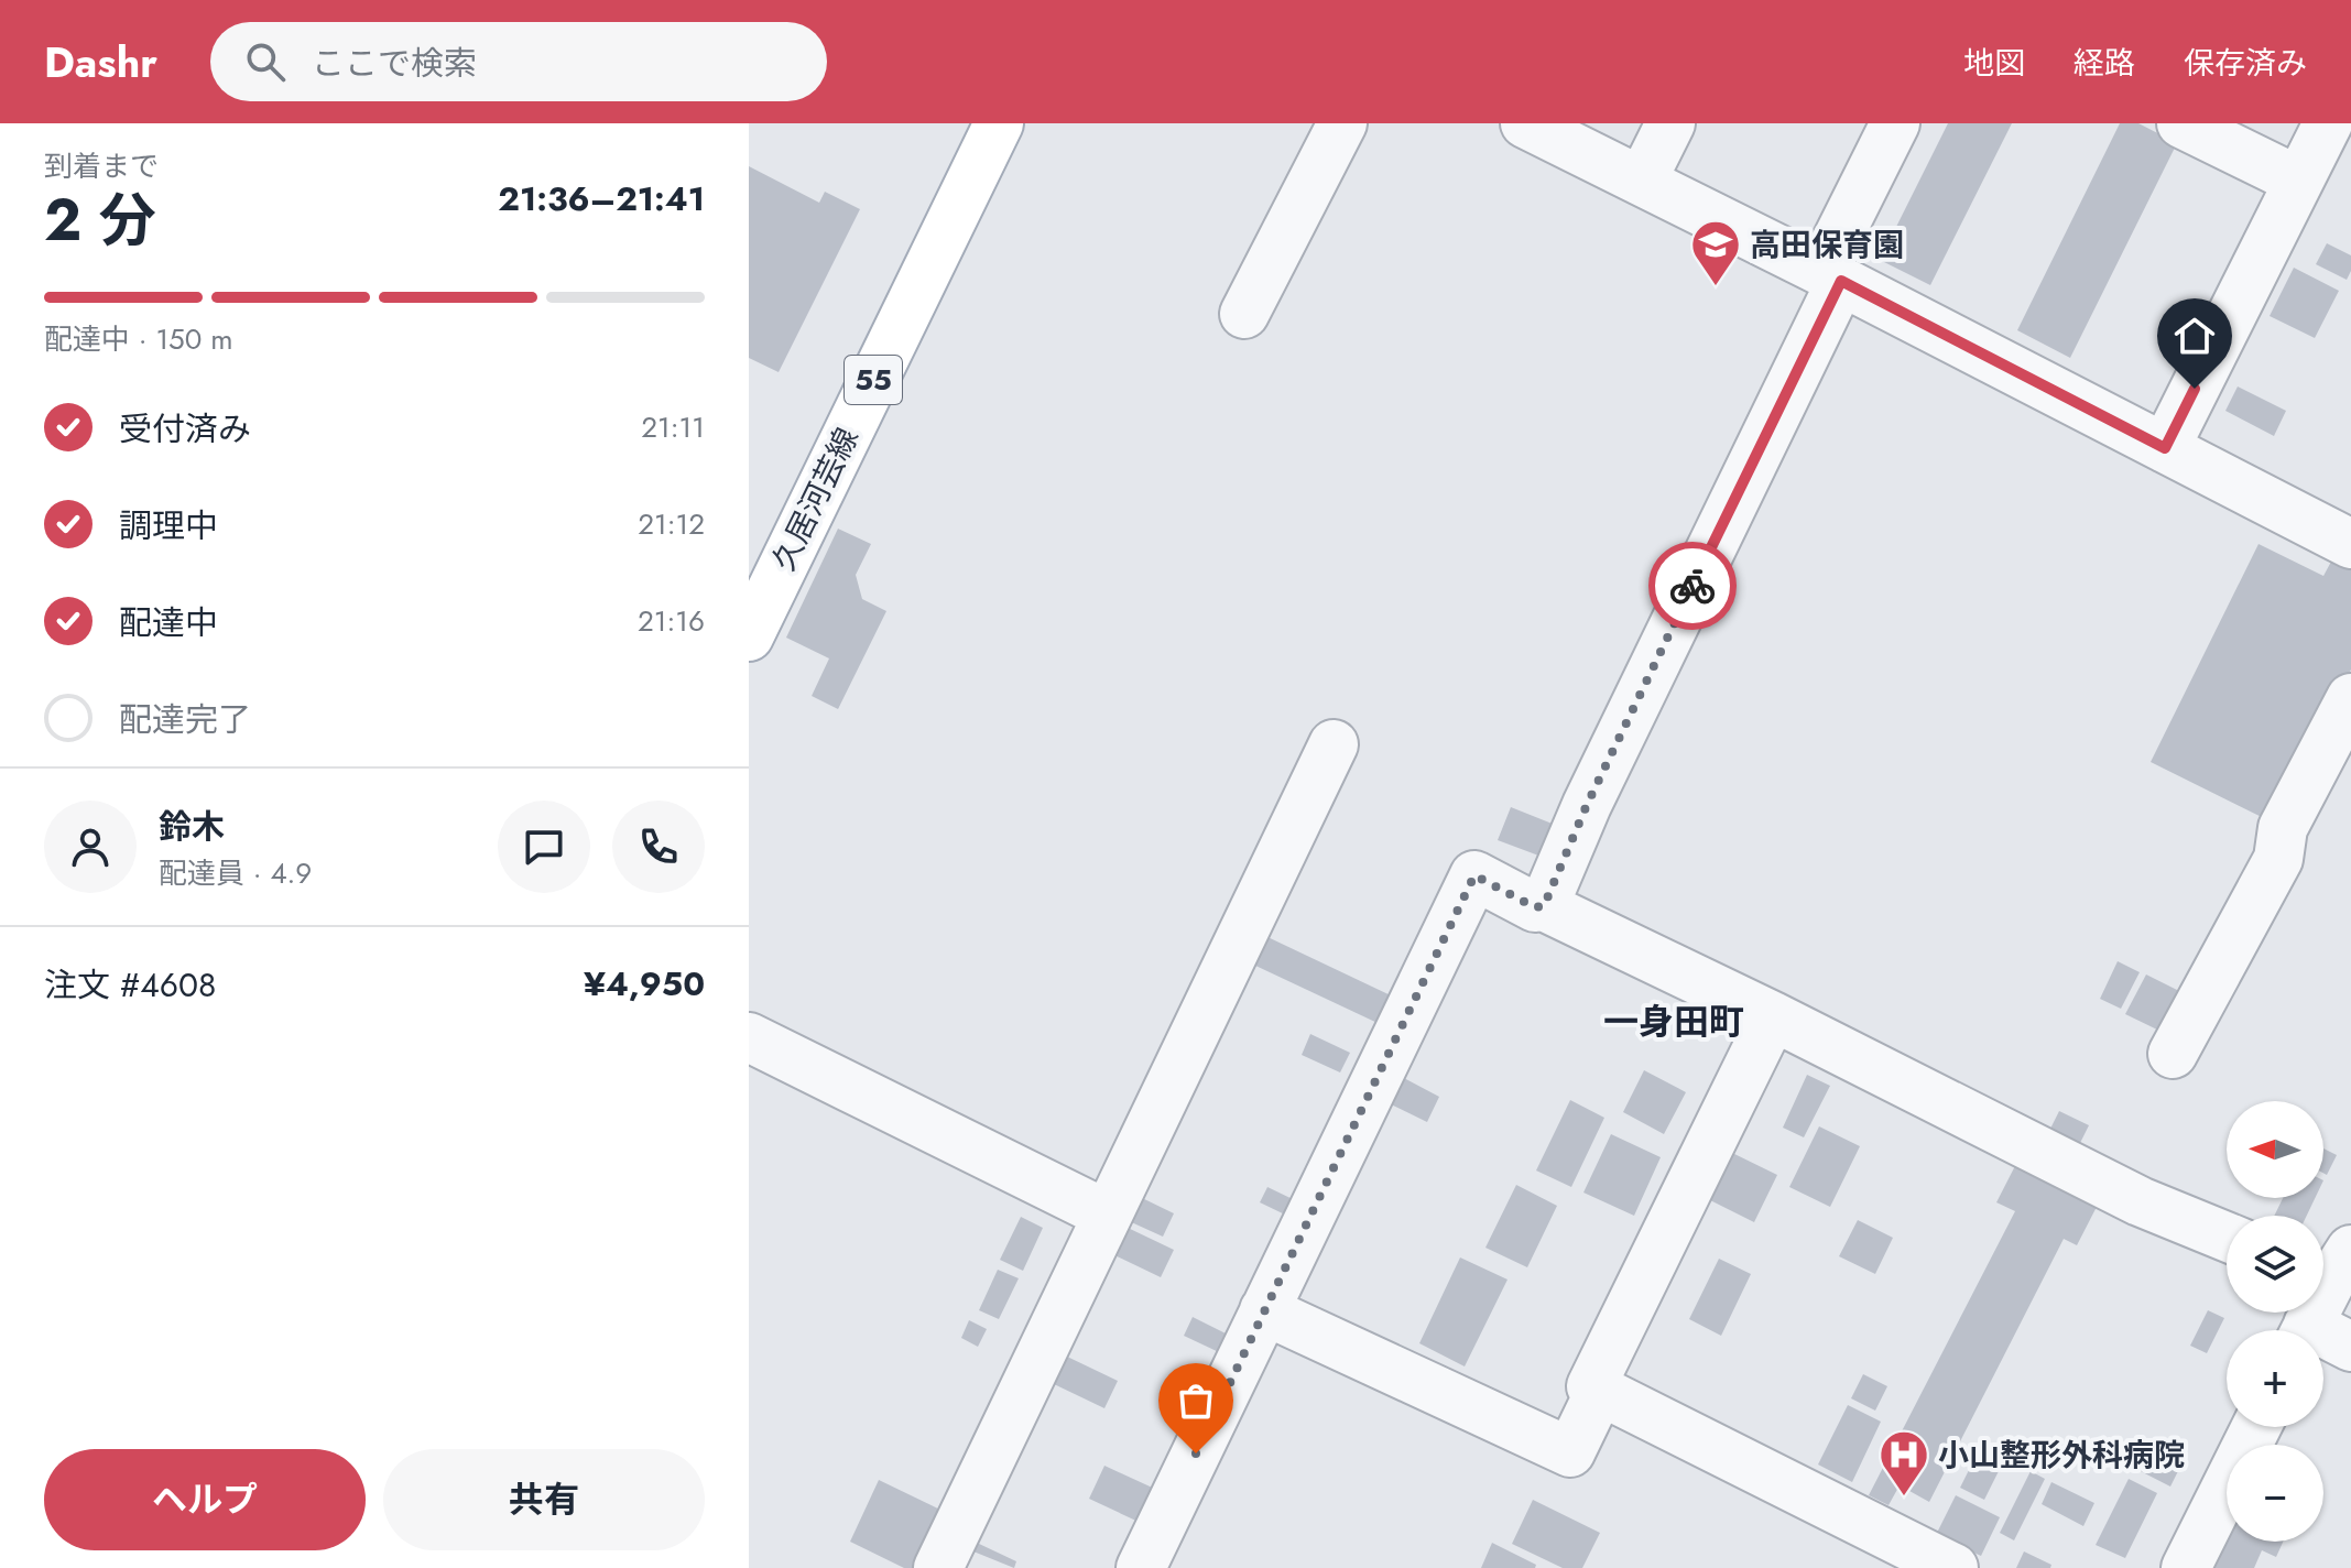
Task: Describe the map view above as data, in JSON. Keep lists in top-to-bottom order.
{
  "streets": {
    "main road": ["55", "久居河芸線"]
  },
  "districts": ["一身田町"],
  "places": {
    "school or university": ["高田保育園"],
    "hospital": ["小山整形外科病院"]
  },
  "north": "left",
  "page": {
    "header": "Dashr",
    "search": "ここで検索",
    "nav": ["地図", "経路", "保存済み"],
    "heading": ["2 分", "到着まで", "21:36–21:41"],
    "panel": [
      "鈴木",
      "配達員 · 4.9",
      "注文 #4608",
      "¥4,950"
    ],
    "bar": "配達中 · 150 m",
    "list": [
      ["受付済み", "21:11"],
      ["調理中", "21:12"],
      ["配達中", "21:16"],
      "配達完了"
    ],
    "map_buttons": ["+", "−"],
    "buttons": ["ヘルプ", "共有"]
  }
}
